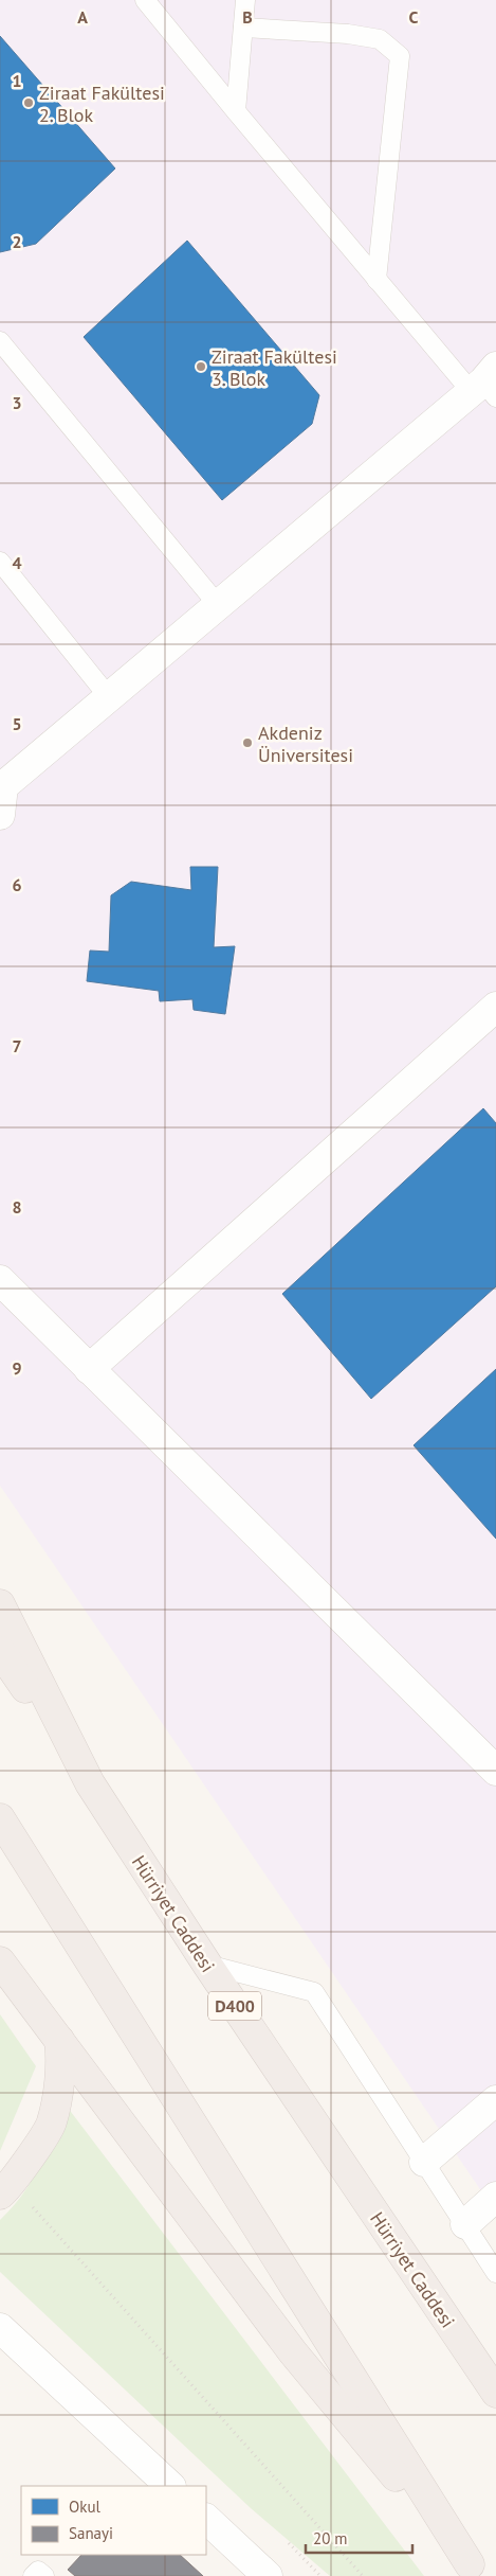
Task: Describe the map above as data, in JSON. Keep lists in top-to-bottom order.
{
  "streets": {
    "highway": ["Hürriyet Caddesi", "D400"]
  },
  "places": ["Ziraat Fakültesi 2. Blok", "Ziraat Fakültesi 3. Blok", "Akdeniz Üniversitesi"],
  "legend": ["Okul", "Sanayi"],
  "scale_bar": "20 m",
  "grid": {
    "columns": ["A", "B", "C"],
    "rows": [
      "1",
      "2",
      "3",
      "4",
      "5",
      "6",
      "7",
      "8",
      "9"
    ]
  }
}
